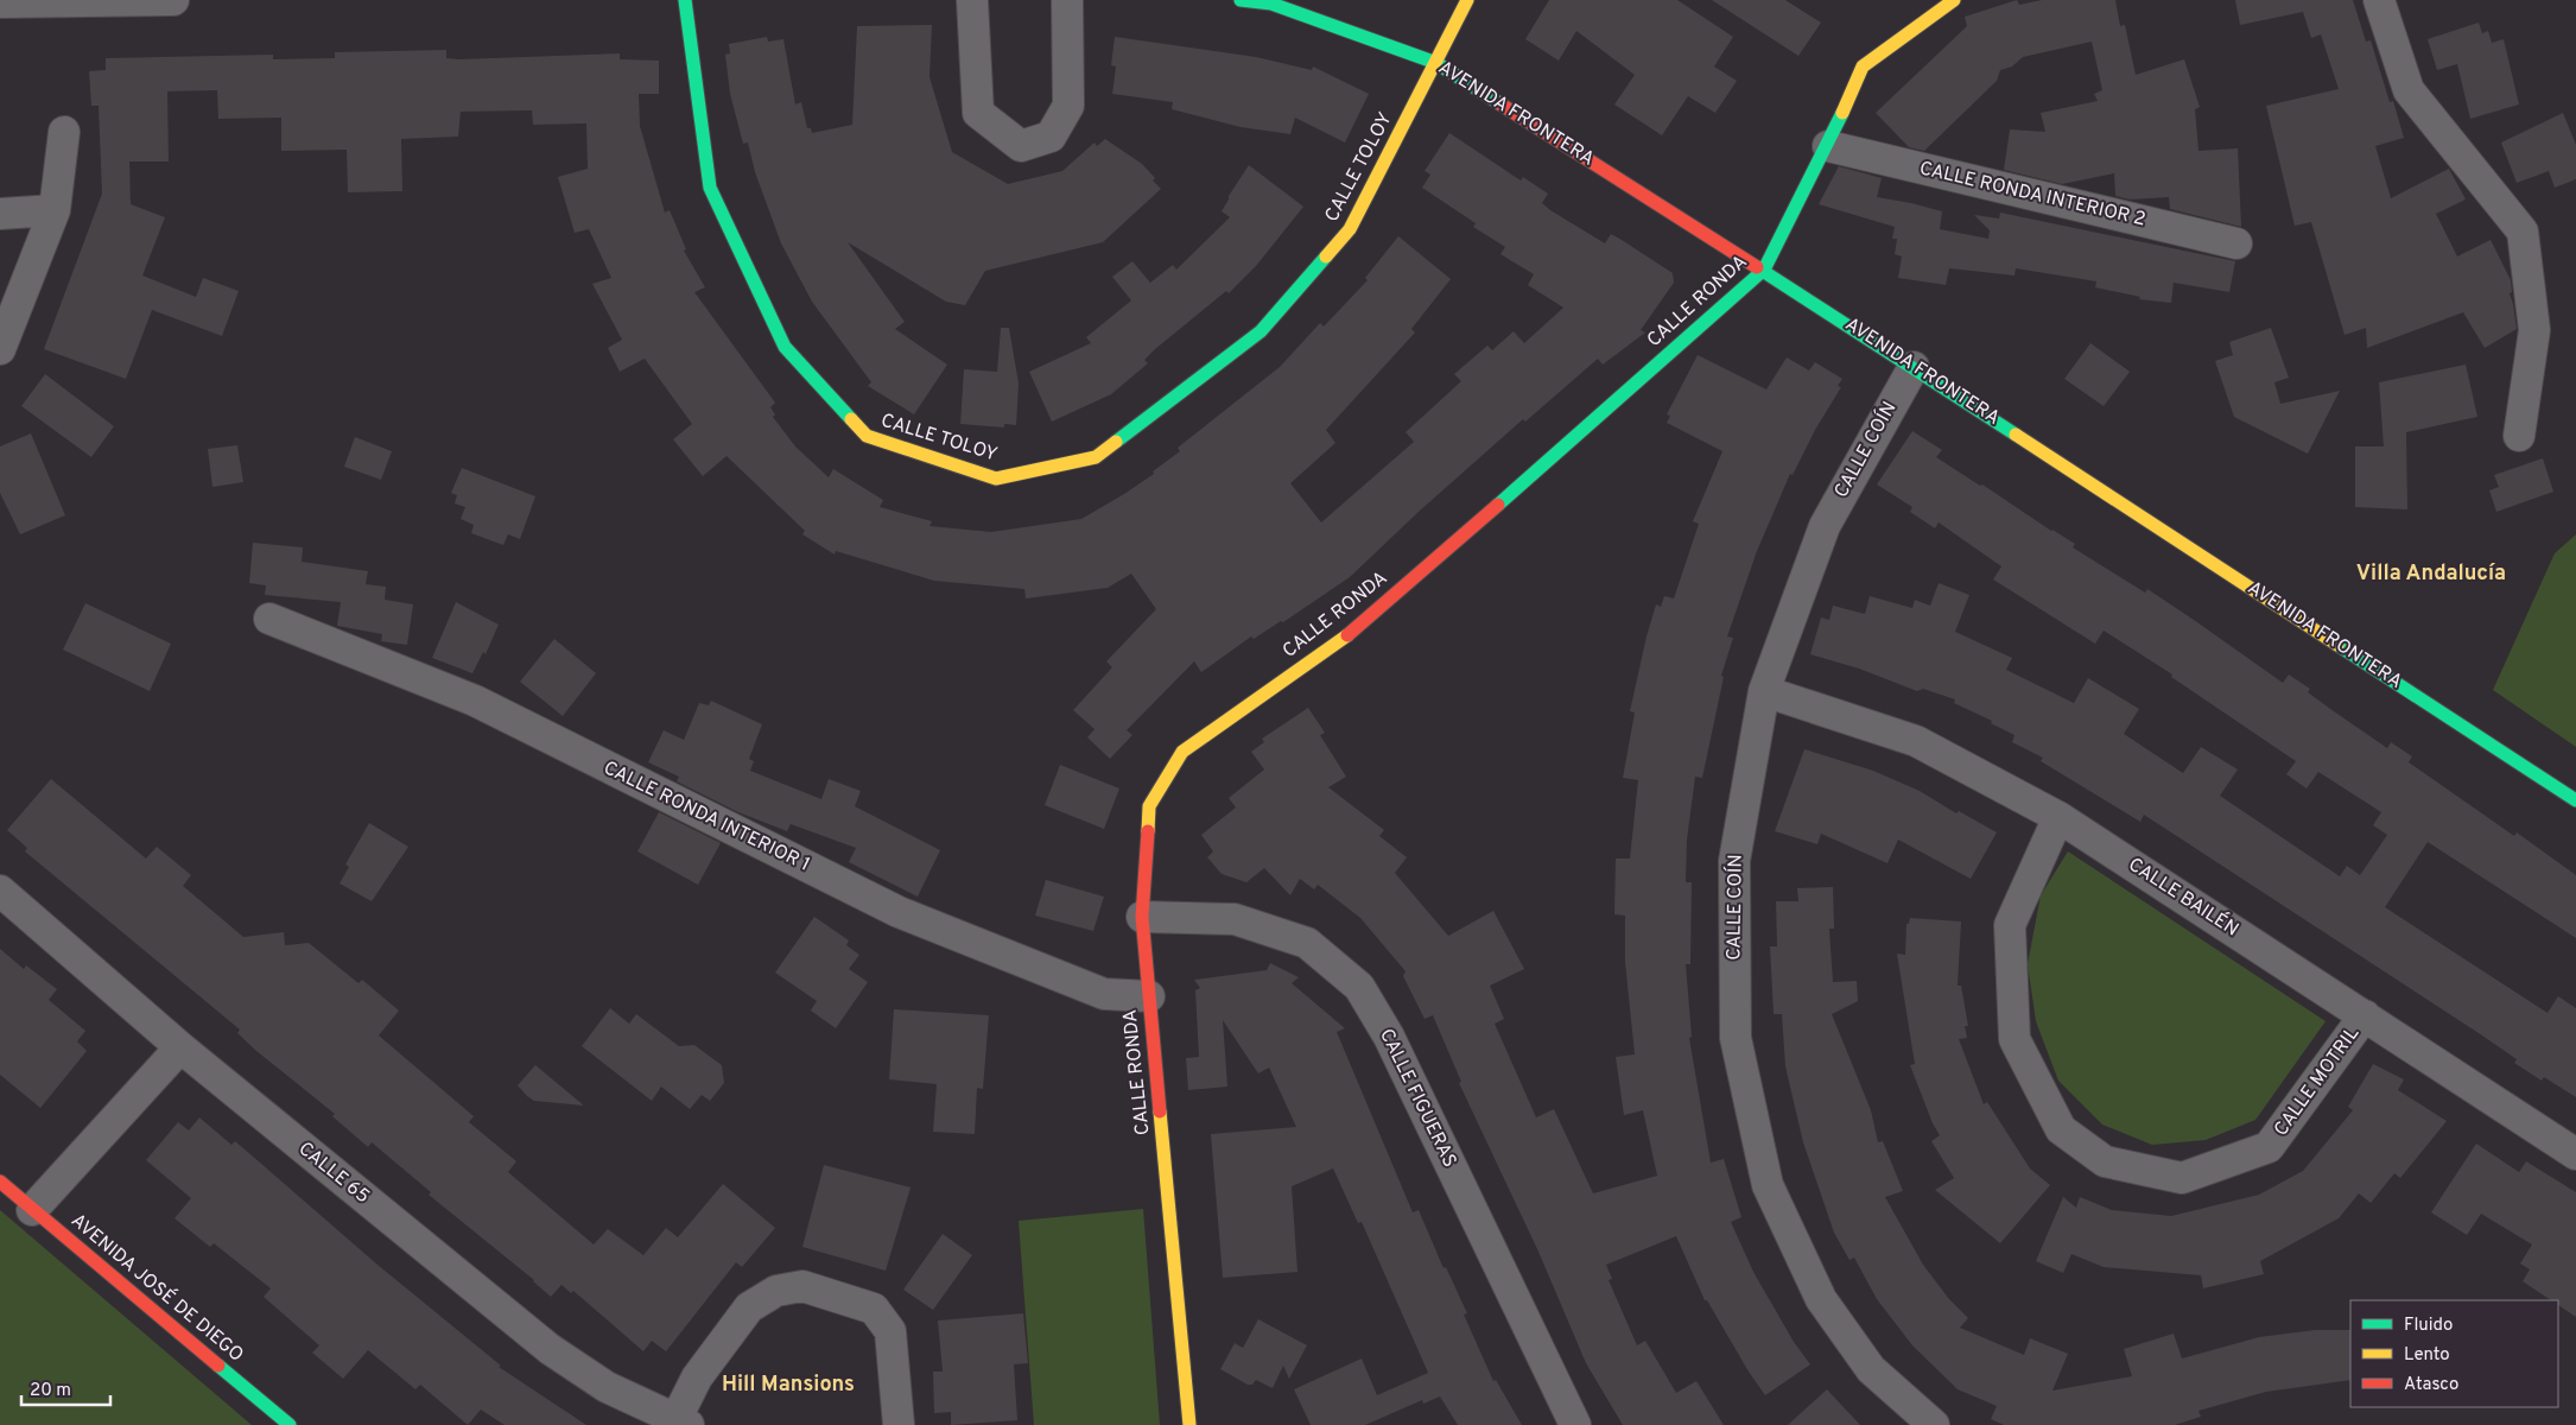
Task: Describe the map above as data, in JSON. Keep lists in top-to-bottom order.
{
  "streets": {
    "street": [
      "AVENIDA FRONTERA",
      "CALLE TOLOY",
      "CALLE RONDA INTERIOR 2",
      "CALLE RONDA",
      "CALLE COÍN",
      "CALLE RONDA INTERIOR 1",
      "CALLE BAILÉN",
      "CALLE MOTRIL",
      "CALLE FIGUERAS",
      "CALLE 65",
      "AVENIDA JOSÉ DE DIEGO"
    ]
  },
  "crossings": [
    ["AVENIDA FRONTERA", "CALLE TOLOY"],
    ["AVENIDA FRONTERA", "CALLE RONDA"],
    ["AVENIDA FRONTERA", "CALLE COÍN"],
    ["CALLE RONDA INTERIOR 2", "CALLE RONDA"],
    ["CALLE RONDA", "CALLE RONDA INTERIOR 1"],
    ["CALLE RONDA", "CALLE FIGUERAS"],
    ["CALLE COÍN", "CALLE BAILÉN"],
    ["CALLE BAILÉN", "CALLE MOTRIL"]
  ],
  "districts": ["Villa Andalucía", "Hill Mansions"],
  "legend": ["Fluido", "Lento", "Atasco"],
  "scale_bar": "20 m"
}
